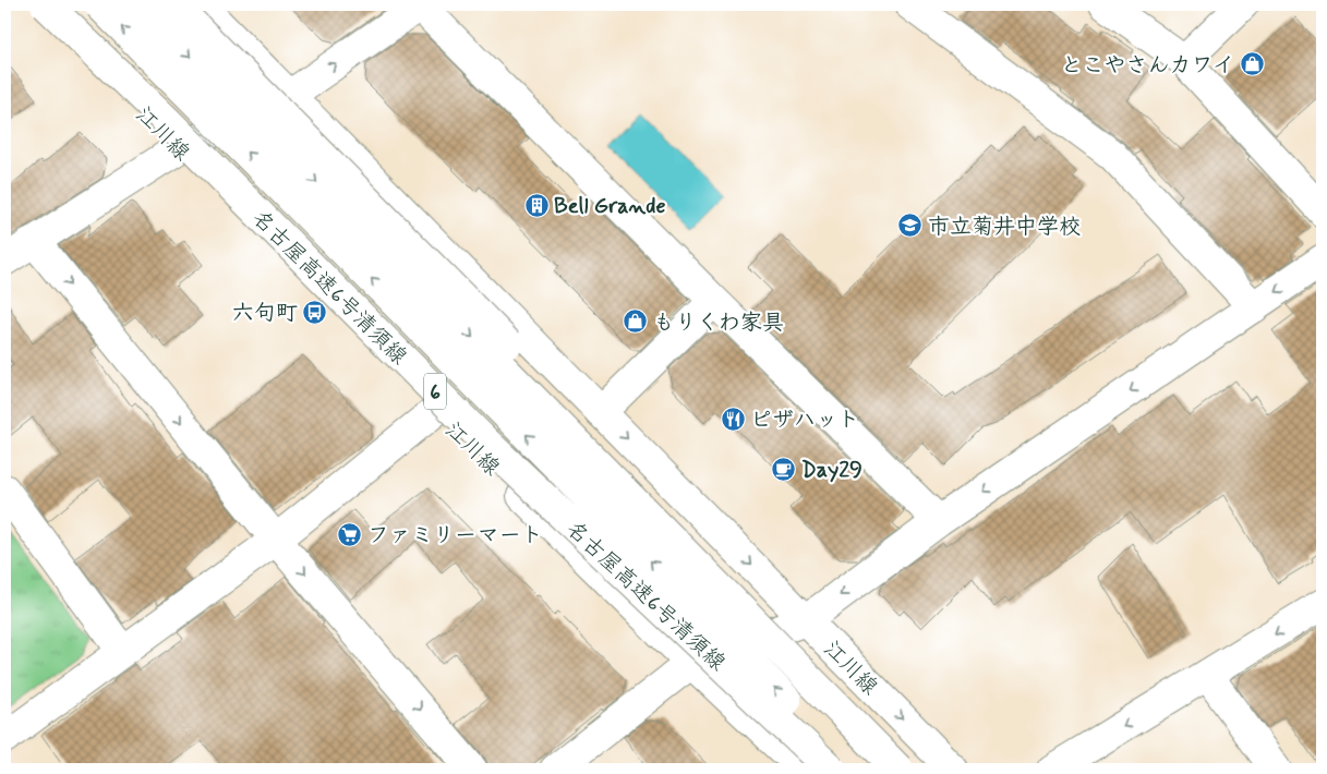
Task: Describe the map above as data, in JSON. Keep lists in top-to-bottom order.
{
  "streets": {
    "main road": ["江川線", "名古屋高速6号清須線", "6"]
  },
  "places": {
    "shop": ["とこやさんカワイ", "もりくわ家具"],
    "building": ["Bell Grande"],
    "school or university": ["市立菊井中学校"],
    "bus stop": ["六句町"],
    "restaurant": ["ピザハット"],
    "cafe": ["Day29"],
    "supermarket": ["ファミリーマート"]
  }
}
